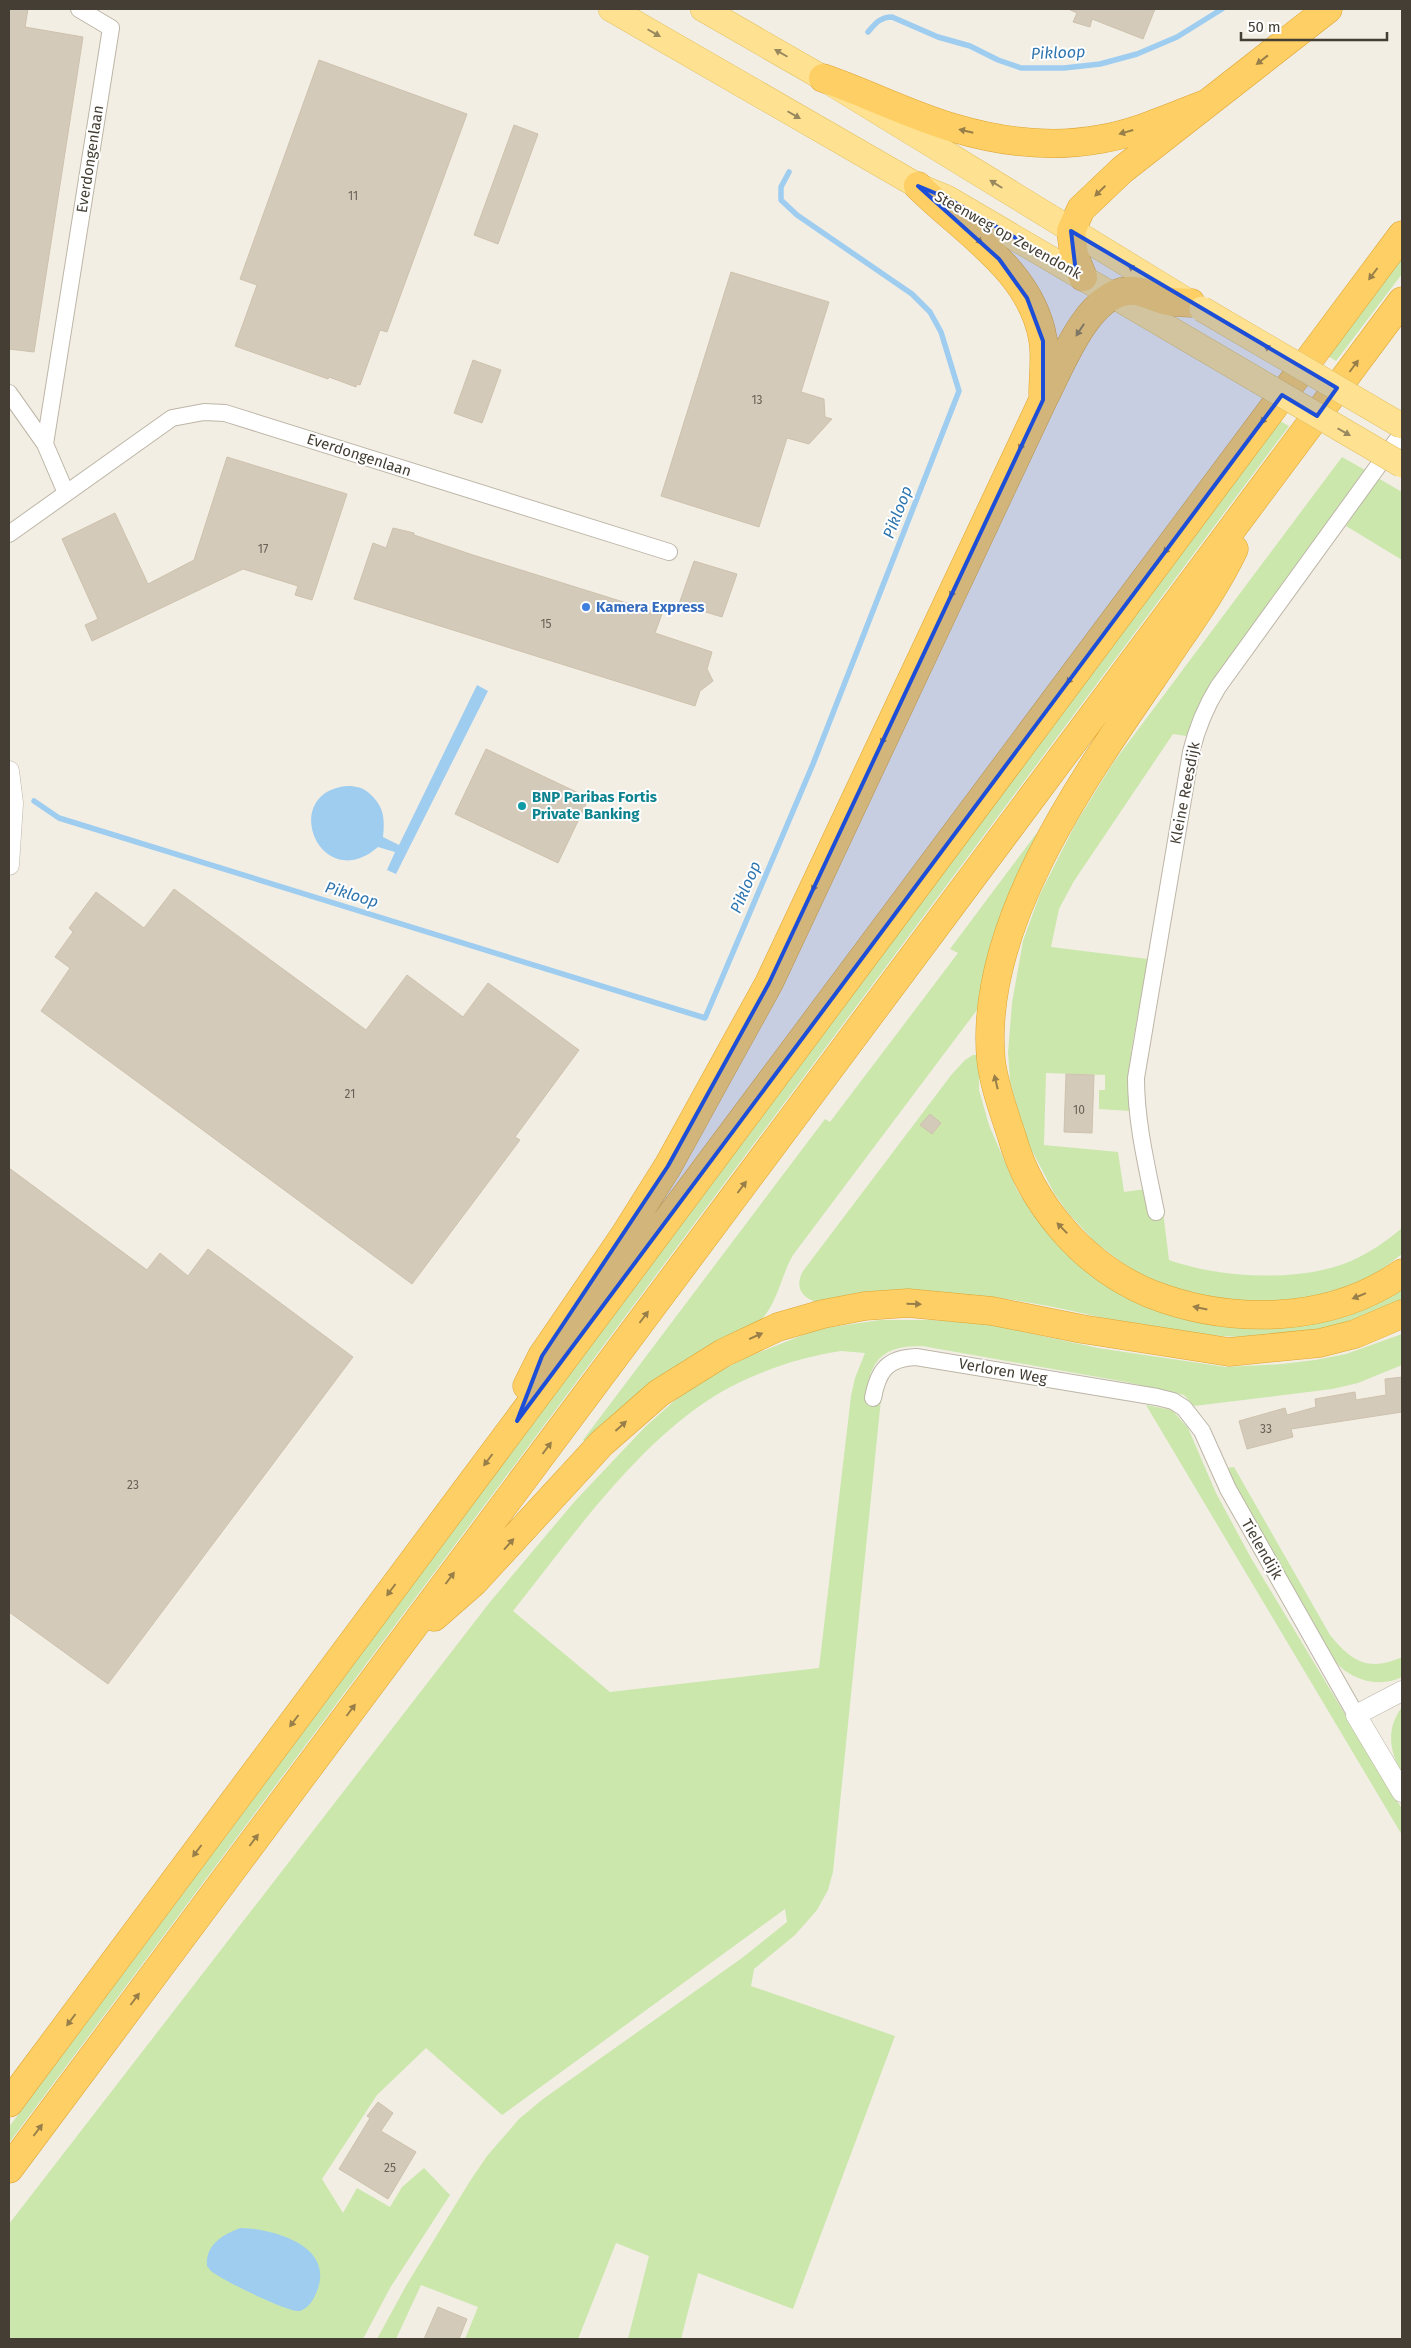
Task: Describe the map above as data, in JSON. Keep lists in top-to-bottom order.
{
  "streets": {
    "main road": ["Steenweg op Zevendonk"],
    "street": [
      "Everdongenlaan",
      "Kleine Reesdijk",
      "Verloren Weg",
      "Tielendijk"
    ]
  },
  "crossings": [
    ["Verloren Weg", "Tielendijk"]
  ],
  "water": ["Pikloop"],
  "places": ["Kamera Express", "BNP Paribas Fortis Private Banking"],
  "house_numbers": [
    "11",
    "13",
    "17",
    "15",
    "21",
    "10",
    "33",
    "23",
    "25"
  ],
  "scale_bar": "50 m"
}
